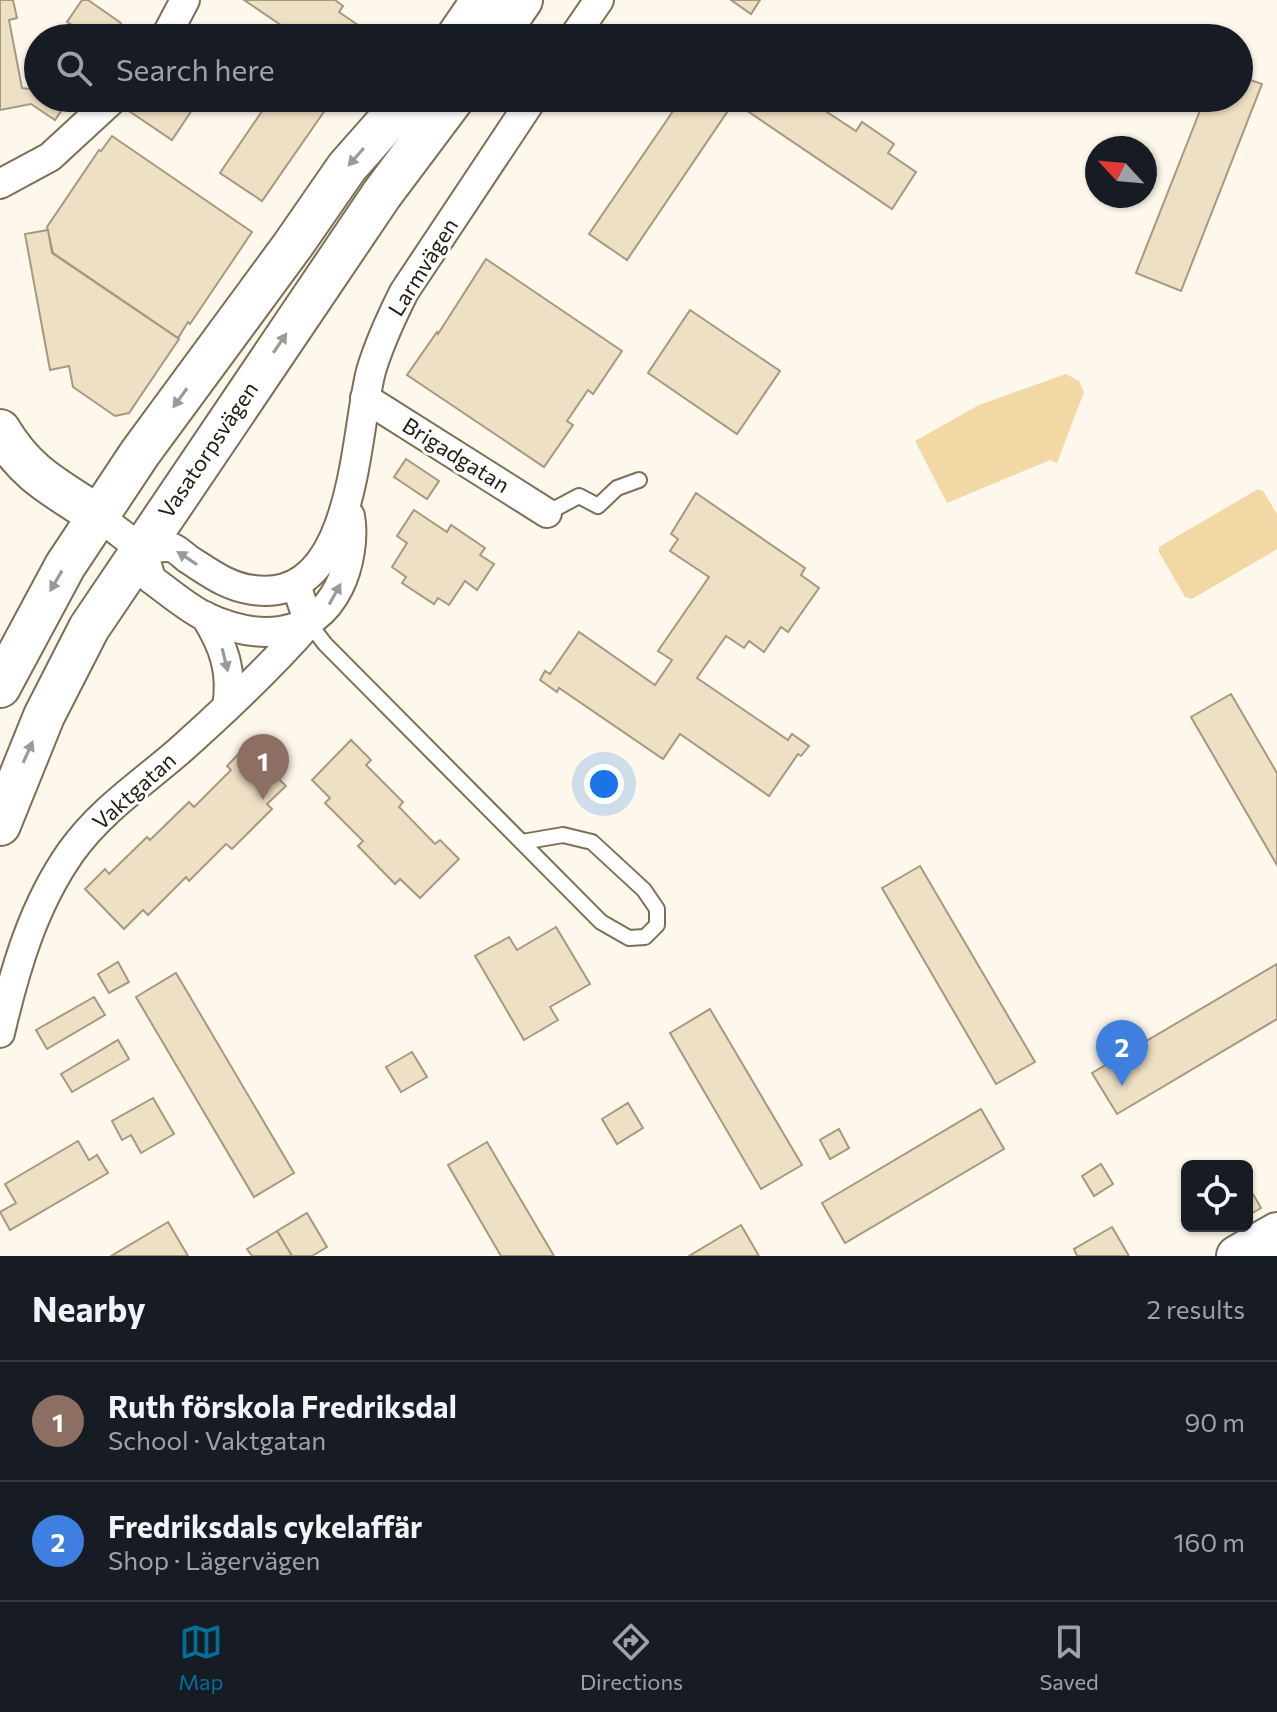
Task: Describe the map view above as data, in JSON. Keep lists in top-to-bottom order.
{
  "streets": {
    "main road": ["Vasatorpsvägen"],
    "street": ["Larmvägen", "Brigadgatan", "Vaktgatan"]
  },
  "crossings": [
    ["Larmvägen", "Brigadgatan"],
    ["Larmvägen", "Vaktgatan"]
  ],
  "north": "top left",
  "page": {
    "search": "Search here",
    "pins": ["1", "2"],
    "heading": ["Nearby", "2 results"],
    "list": [
      {
        "mark": "1",
        "name": "Ruth förskola Fredriksdal",
        "note": "School · Vaktgatan",
        "value": "90 m"
      },
      {
        "mark": "2",
        "name": "Fredriksdals cykelaffär",
        "note": "Shop · Lägervägen",
        "value": "160 m"
      }
    ],
    "nav": ["Map", "Directions", "Saved"]
  }
}
